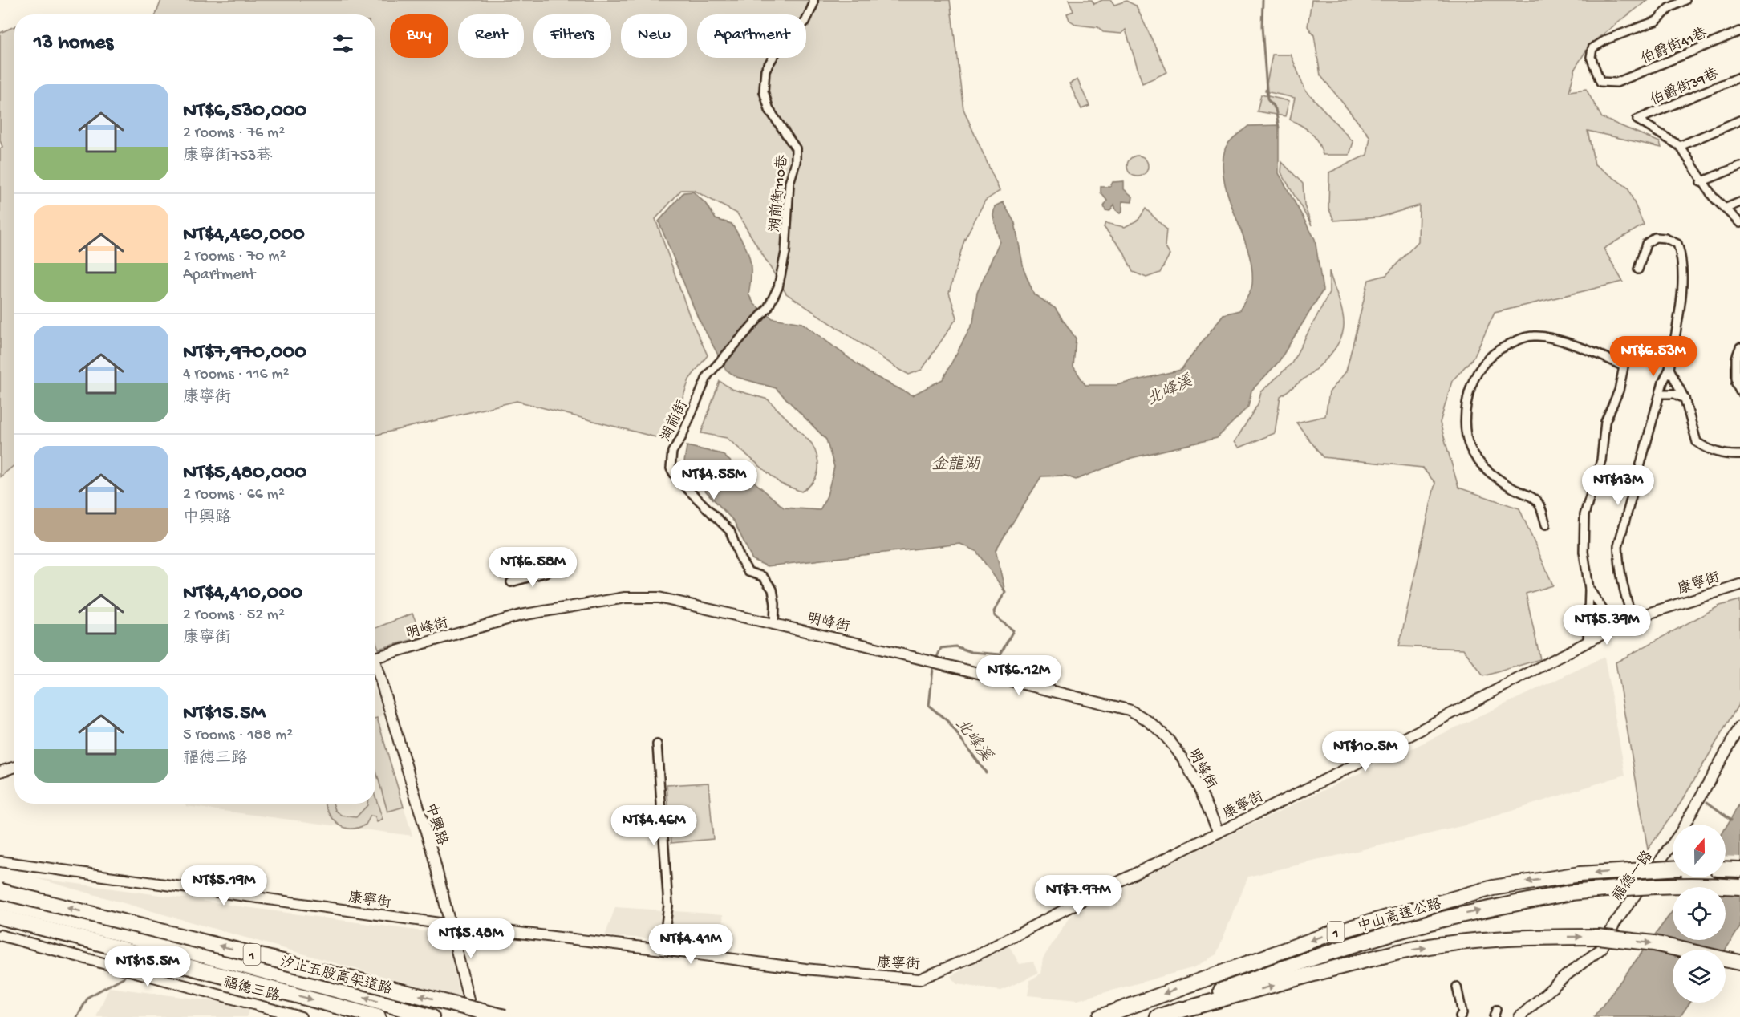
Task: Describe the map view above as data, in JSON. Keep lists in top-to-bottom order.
{
  "streets": {
    "highway": ["中山高速公路", "1", "汐止五股高架道路"],
    "street": [
      "伯爵街41巷",
      "伯爵街39巷",
      "湖前街110巷",
      "湖前街",
      "康寧街",
      "明峰街",
      "中興路",
      "福德一路",
      "福德三路"
    ]
  },
  "crossings": [
    ["湖前街110巷", "湖前街"],
    ["湖前街", "明峰街"],
    ["康寧街", "明峰街"],
    ["康寧街", "中興路"]
  ],
  "water": ["北峰溪", "金龍湖"],
  "north": "top",
  "page": {
    "chip": [
      "Buy",
      "Rent",
      "Filters",
      "New",
      "Apartment"
    ],
    "heading": "13 homes",
    "list": [
      {
        "name": "NT$6,530,000",
        "note": "2 rooms · 76 m² · 康寧街753巷"
      },
      {
        "name": "NT$4,460,000",
        "note": "2 rooms · 70 m² · Apartment"
      },
      {
        "name": "NT$7,970,000",
        "note": "4 rooms · 116 m² · 康寧街"
      },
      {
        "name": "NT$5,480,000",
        "note": "2 rooms · 66 m² · 中興路"
      },
      {
        "name": "NT$4,410,000",
        "note": "2 rooms · 52 m² · 康寧街"
      },
      {
        "name": "NT$15.5M",
        "note": "5 rooms · 188 m² · 福德三路"
      }
    ],
    "price": [
      "NT$6.53M",
      "NT$4.55M",
      "NT$13M",
      "NT$6.58M",
      "NT$5.39M",
      "NT$6.12M",
      "NT$10.5M",
      "NT$4.46M",
      "NT$5.19M",
      "NT$7.97M",
      "NT$5.48M",
      "NT$4.41M",
      "NT$15.5M"
    ]
  }
}
